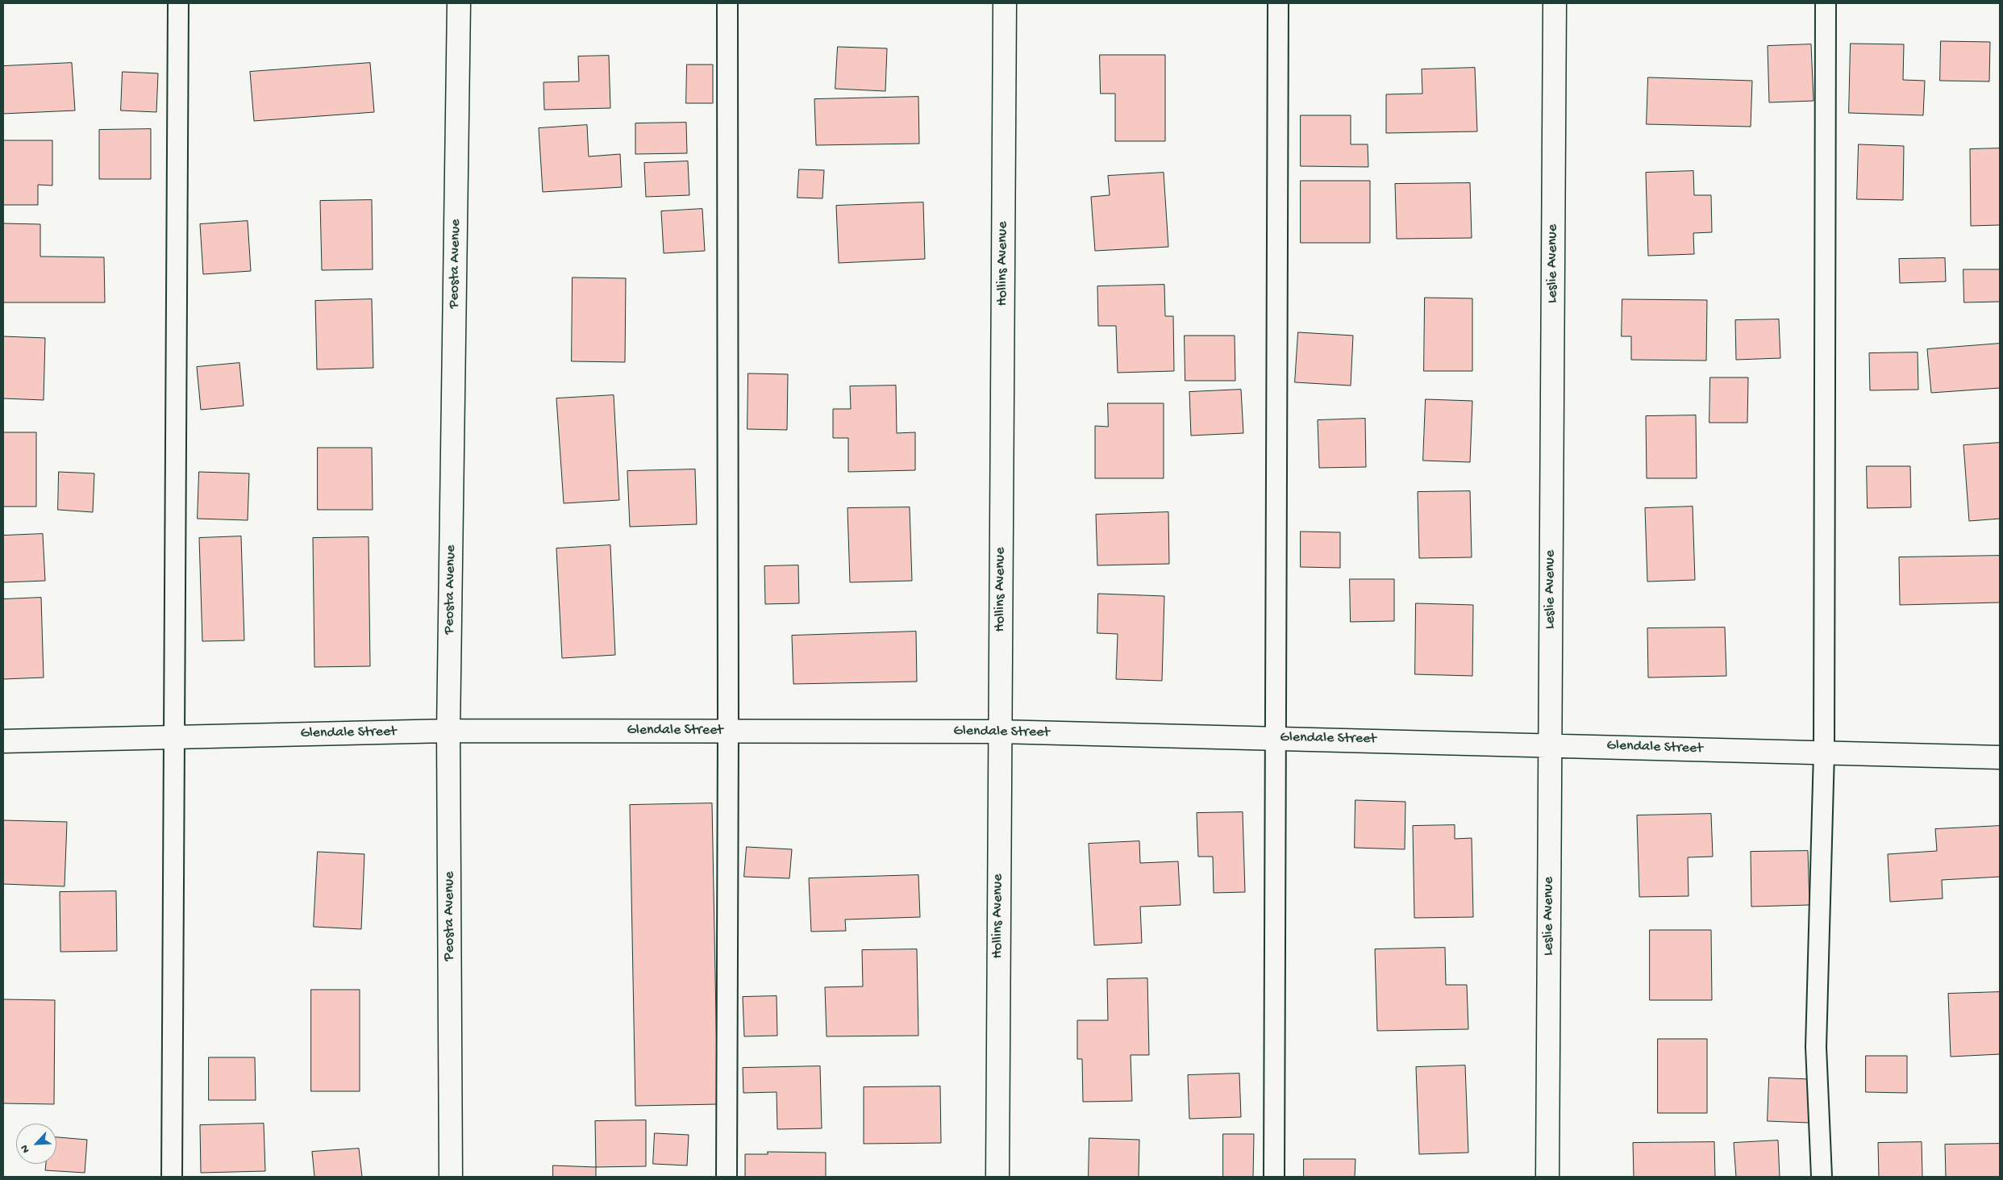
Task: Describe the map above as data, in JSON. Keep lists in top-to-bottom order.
{
  "streets": {
    "street": [
      "Peosta Avenue",
      "Hollins Avenue",
      "Leslie Avenue",
      "Glendale Street"
    ]
  },
  "crossings": [
    ["Peosta Avenue", "Glendale Street"],
    ["Hollins Avenue", "Glendale Street"],
    ["Leslie Avenue", "Glendale Street"]
  ],
  "north": "bottom left"
}
